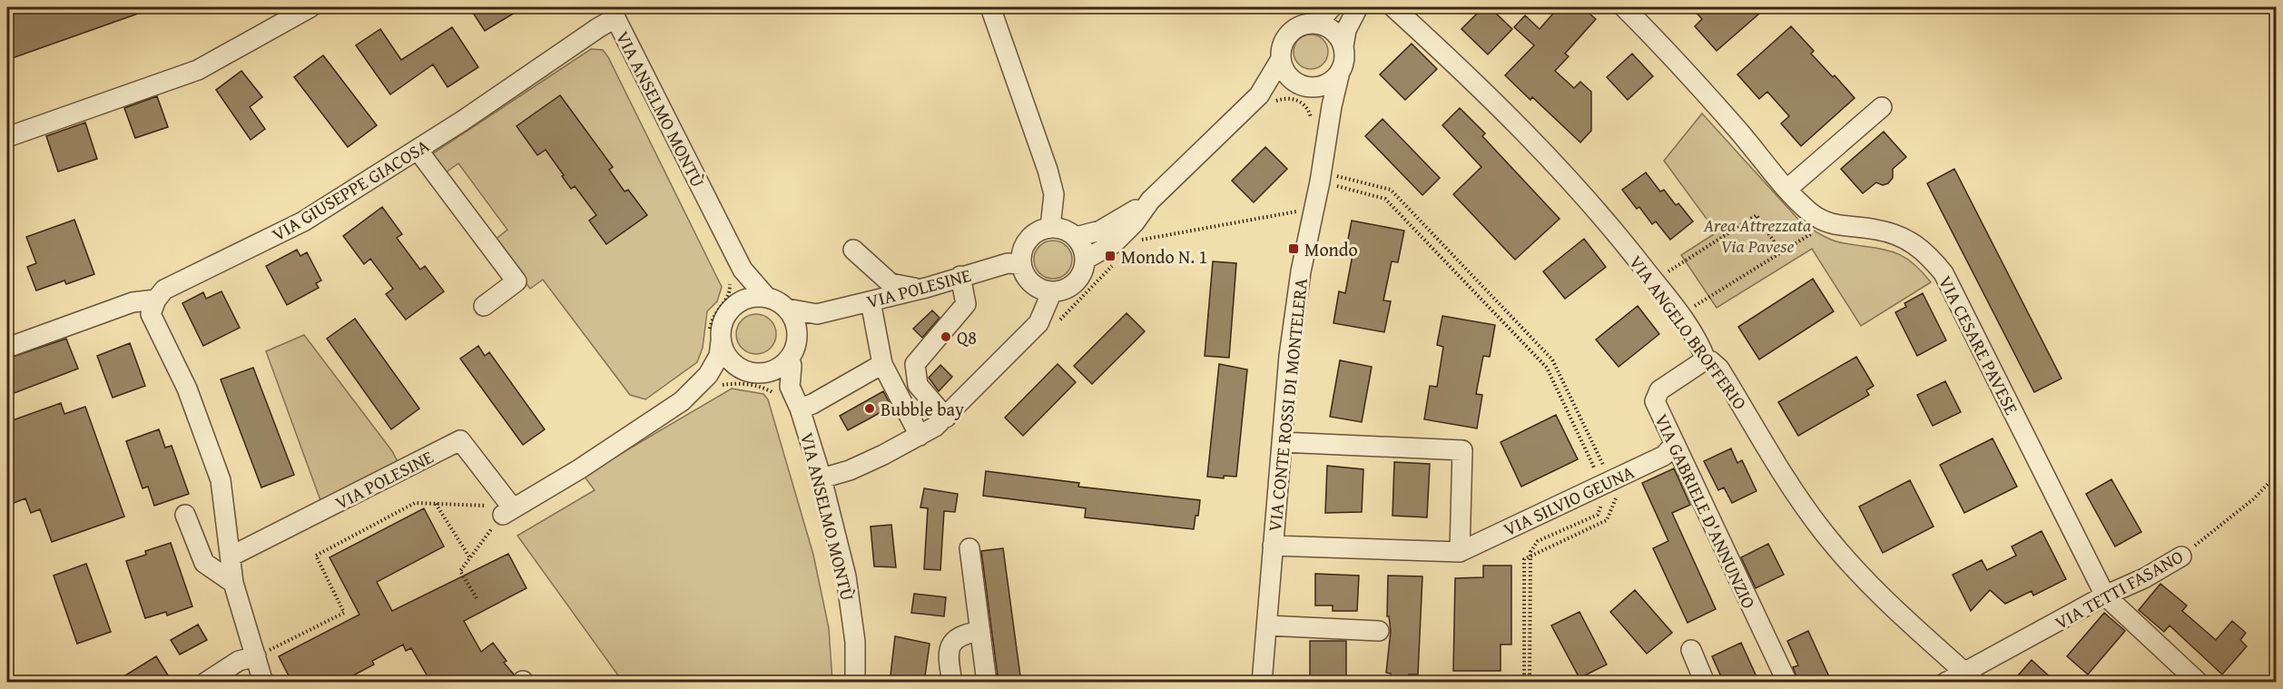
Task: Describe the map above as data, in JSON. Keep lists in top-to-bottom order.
{
  "streets": {
    "street": [
      "VIA ANSELMO MONTÙ",
      "VIA GIUSEPPE GIACOSA",
      "VIA POLESINE",
      "VIA ANGELO BROFFERIO",
      "VIA CESARE PAVESE",
      "VIA CONTE ROSSI DI MONTELERA",
      "VIA SILVIO GEUNA",
      "VIA GABRIELE D'ANNUNZIO",
      "VIA TETTI FASANO"
    ]
  },
  "crossings": [
    ["VIA ANSELMO MONTÙ", "VIA GIUSEPPE GIACOSA"],
    ["VIA ANSELMO MONTÙ", "VIA POLESINE"],
    ["VIA ANGELO BROFFERIO", "VIA GABRIELE D'ANNUNZIO"],
    ["VIA ANGELO BROFFERIO", "VIA TETTI FASANO"],
    ["VIA CESARE PAVESE", "VIA TETTI FASANO"],
    ["VIA CONTE ROSSI DI MONTELERA", "VIA SILVIO GEUNA"],
    ["VIA SILVIO GEUNA", "VIA GABRIELE D'ANNUNZIO"]
  ],
  "parks": ["Area Attrezzata Via Pavese"],
  "places": {
    "transit": ["Mondo", "Mondo N. 1"],
    "other": ["Q8", "Bubble bay"]
  }
}
